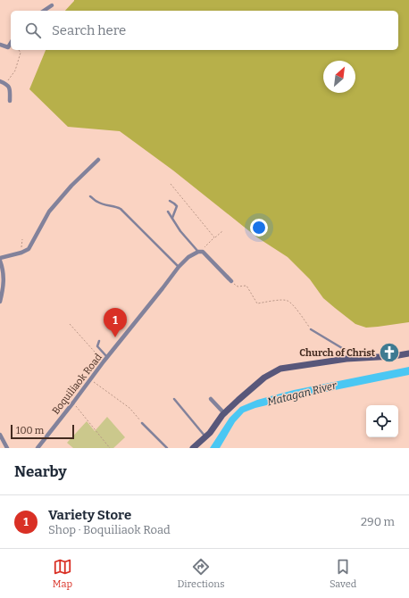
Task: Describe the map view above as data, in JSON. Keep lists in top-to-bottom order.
{
  "streets": {
    "street": ["Boquiliaok Road"]
  },
  "water": ["Matagan River"],
  "places": {
    "church": ["Church of Christ"]
  },
  "scale_bar": "100 m",
  "north": "top right",
  "page": {
    "search": "Search here",
    "pins": "1",
    "scale": "100 m",
    "heading": "Nearby",
    "list": [
      {
        "mark": "1",
        "name": "Variety Store",
        "note": "Shop · Boquiliaok Road",
        "value": "290 m"
      }
    ],
    "nav": ["Map", "Directions", "Saved"]
  }
}
